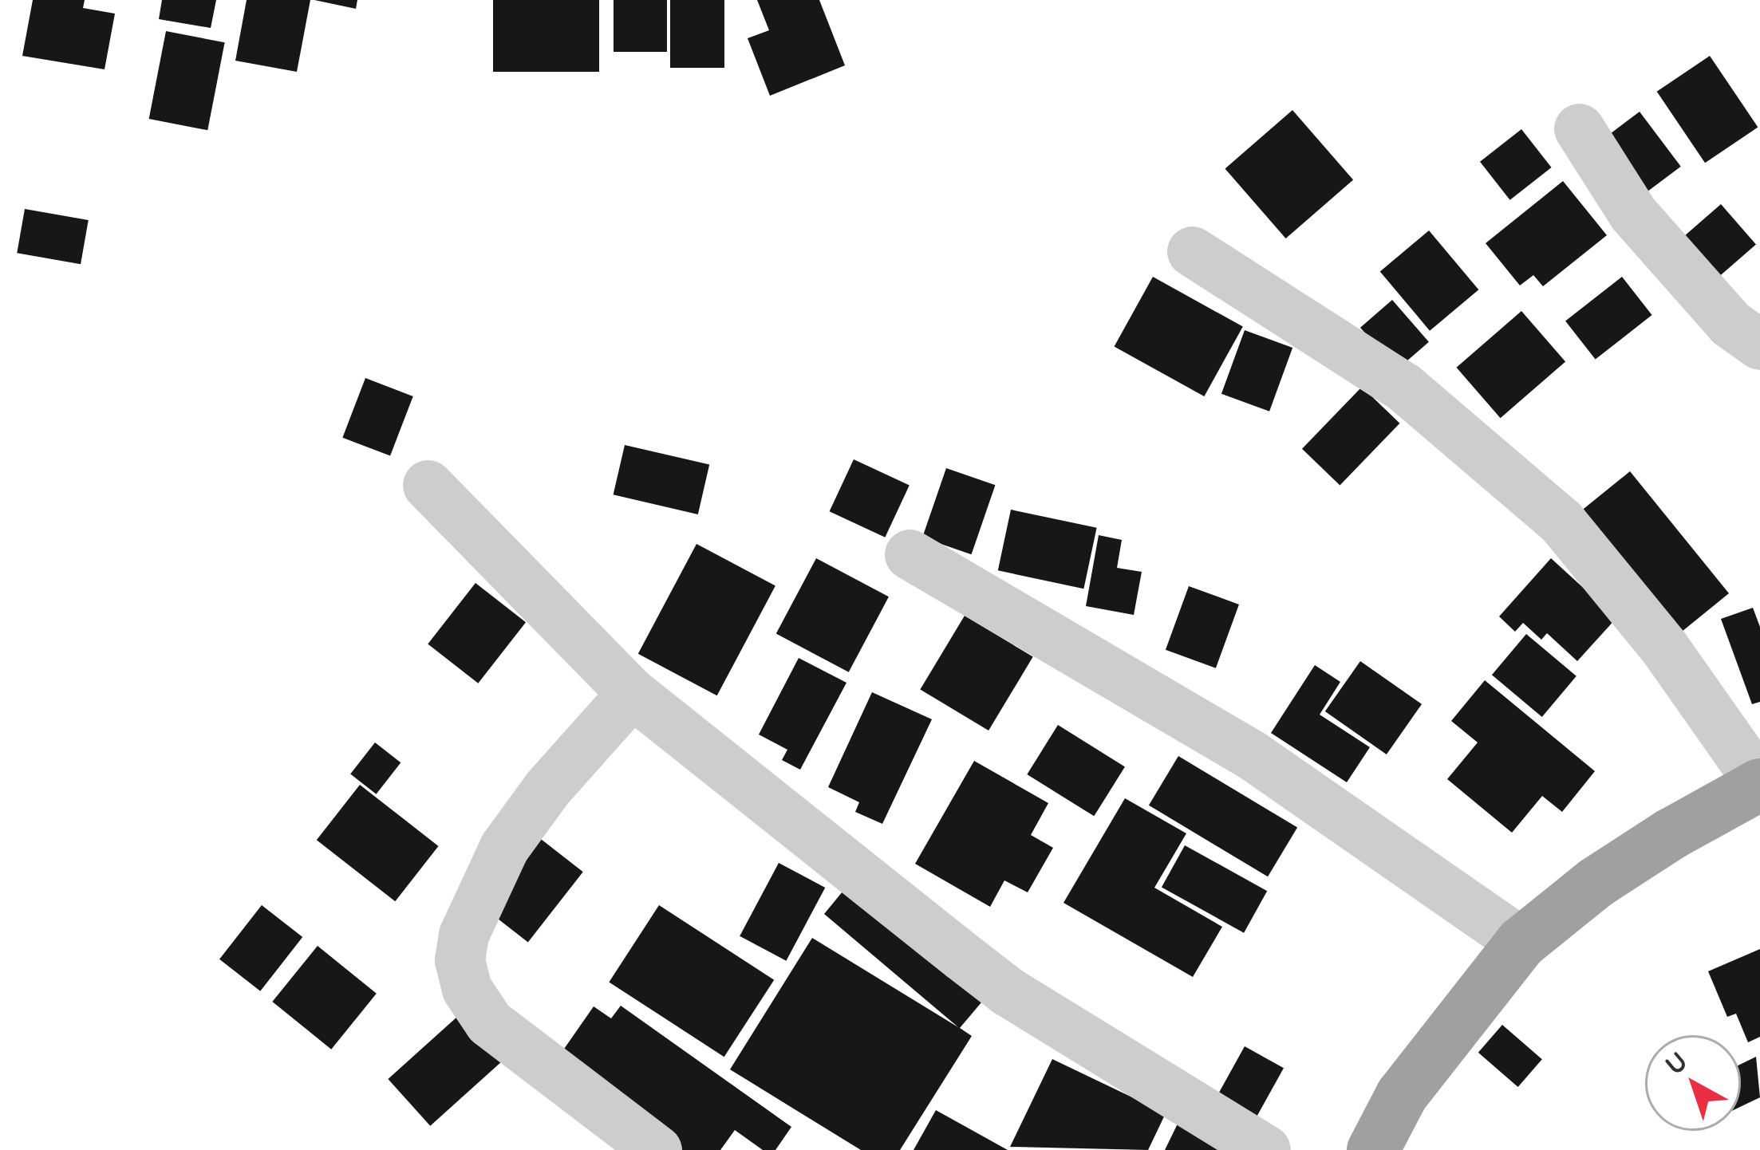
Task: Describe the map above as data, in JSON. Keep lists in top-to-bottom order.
{
  "north": "top left"
}
